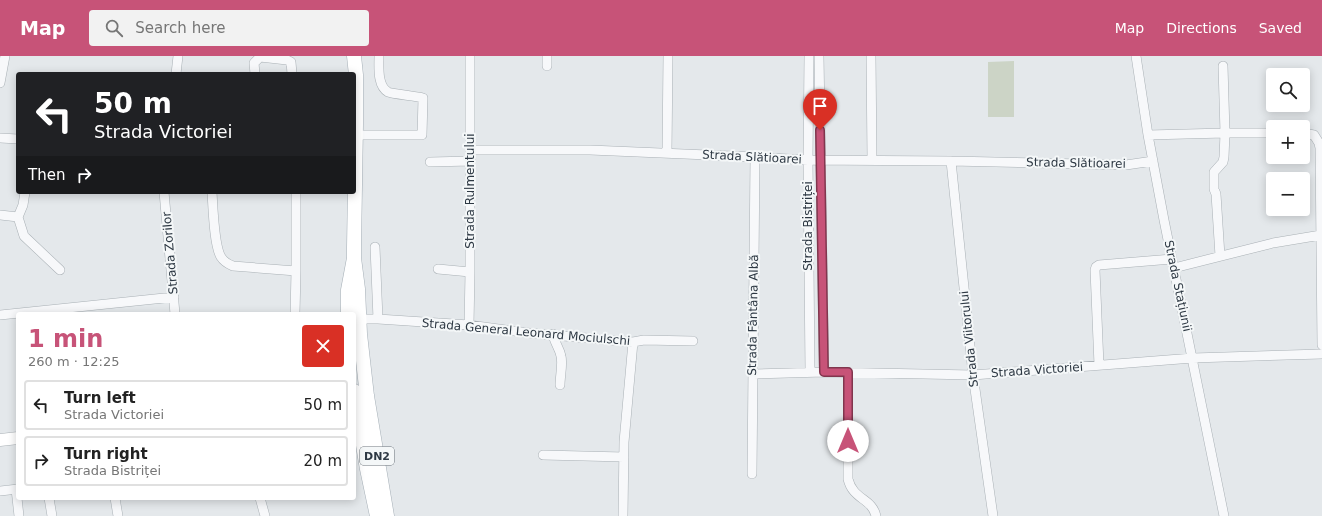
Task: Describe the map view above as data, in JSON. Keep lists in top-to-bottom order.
{
  "streets": {
    "main road": ["DN2"],
    "street": [
      "Strada Slătioarei",
      "Strada Rulmentului",
      "Strada Bistriței",
      "Strada Zorilor",
      "Strada Stațiunii",
      "Strada Fântâna Albă",
      "Strada General Leonard Mociulschi",
      "Strada Viitorului",
      "Strada Victoriei"
    ]
  },
  "crossings": [
    ["Strada Slătioarei", "Strada Rulmentului"],
    ["Strada Slătioarei", "Strada Bistriței"],
    ["Strada Slătioarei", "Strada Stațiunii"],
    ["Strada Slătioarei", "Strada Fântâna Albă"],
    ["Strada Slătioarei", "Strada Viitorului"],
    ["Strada Rulmentului", "Strada General Leonard Mociulschi"],
    ["Strada Bistriței", "Strada Victoriei"],
    ["Strada Stațiunii", "Strada Victoriei"],
    ["Strada Fântâna Albă", "Strada Victoriei"],
    ["Strada Viitorului", "Strada Victoriei"]
  ],
  "page": {
    "header": "Map",
    "search": "Search here",
    "nav": ["Map", "Directions", "Saved"],
    "map_buttons": ["+", "−"],
    "turn": ["50 m", "Strada Victoriei"],
    "then": "Then",
    "heading": ["1 min", "260 m · 12:25"],
    "list": [
      {
        "name": "Turn left",
        "note": "Strada Victoriei",
        "value": "50 m"
      },
      {
        "name": "Turn right",
        "note": "Strada Bistriței",
        "value": "20 m"
      }
    ]
  }
}
